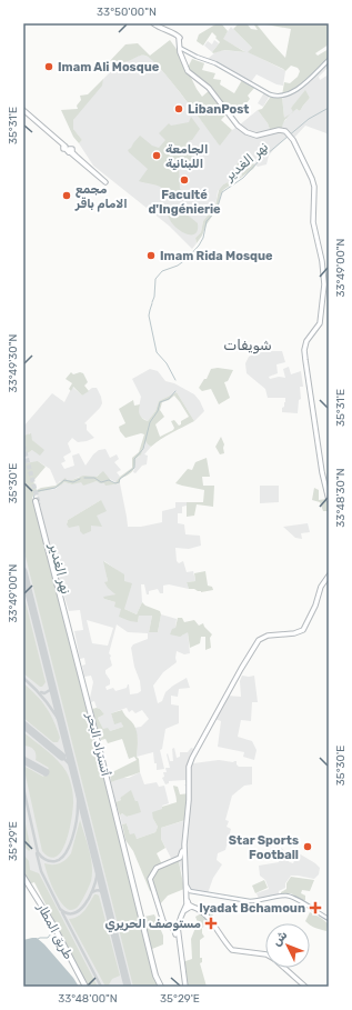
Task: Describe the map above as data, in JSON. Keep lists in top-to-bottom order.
{
  "streets": {
    "highway": ["أتستراد البحر", "طريق المطار"]
  },
  "districts": ["شويفات"],
  "water": ["نهر الغدير"],
  "places": {
    "other": [
      "Imam Ali Mosque",
      "LibanPost",
      "الجامعة اللبنانية",
      "Faculté d'Ingénierie",
      "مجمع الامام باقر",
      "Imam Rida Mosque",
      "Star Sports Football"
    ],
    "health": ["lyadat Bchamoun", "مستوصف الحريري"]
  },
  "north": "top left",
  "coordinates": [
    "33°50'00\"N",
    "35°31'E",
    "33°49'00\"N",
    "33°49'30\"N",
    "35°30'E",
    "33°48'30\"N",
    "35°29'E",
    "33°48'00\"N"
  ]
}
